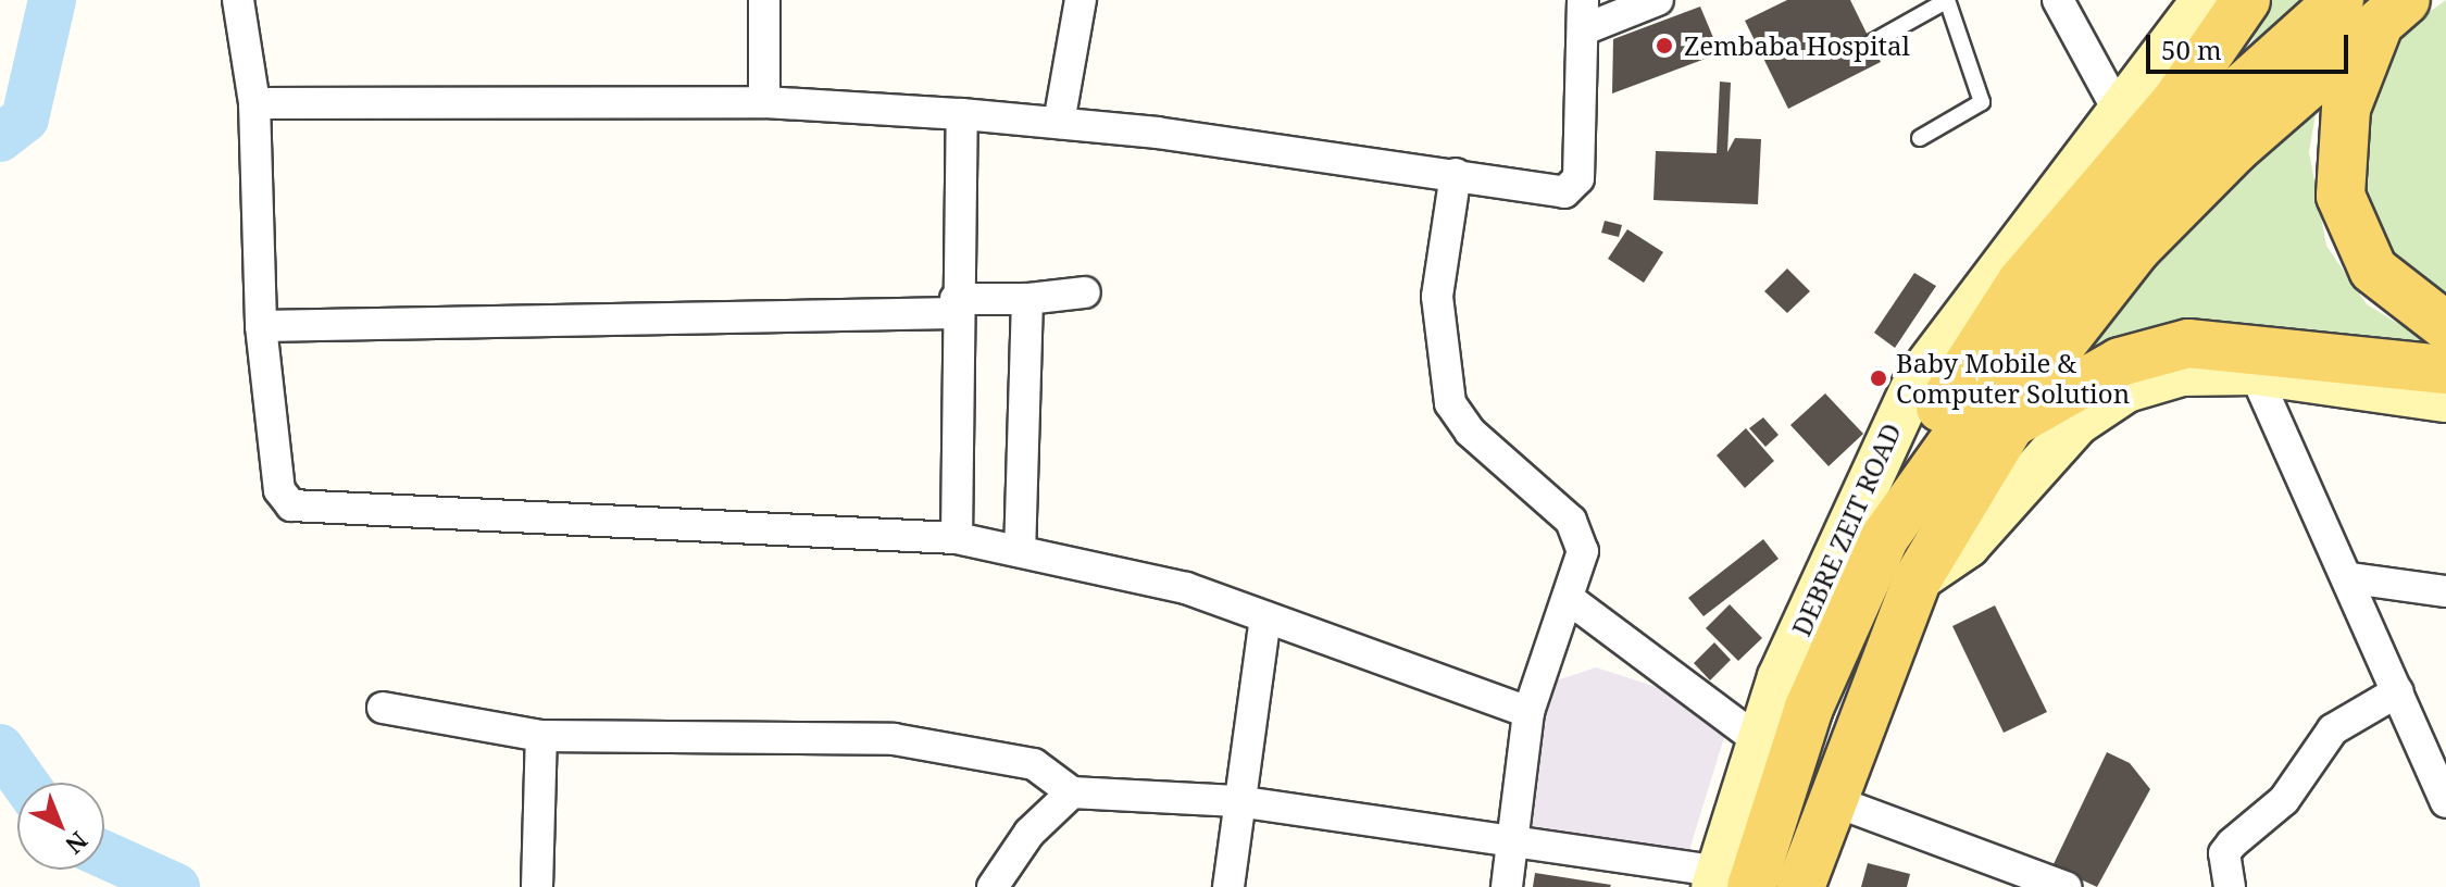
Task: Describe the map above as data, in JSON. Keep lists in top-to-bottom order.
{
  "streets": {
    "main road": ["DEBRE ZEIT ROAD"]
  },
  "places": ["Zembaba Hospital", "Baby Mobile & Computer Solution"],
  "scale_bar": "50 m",
  "north": "bottom right"
}
